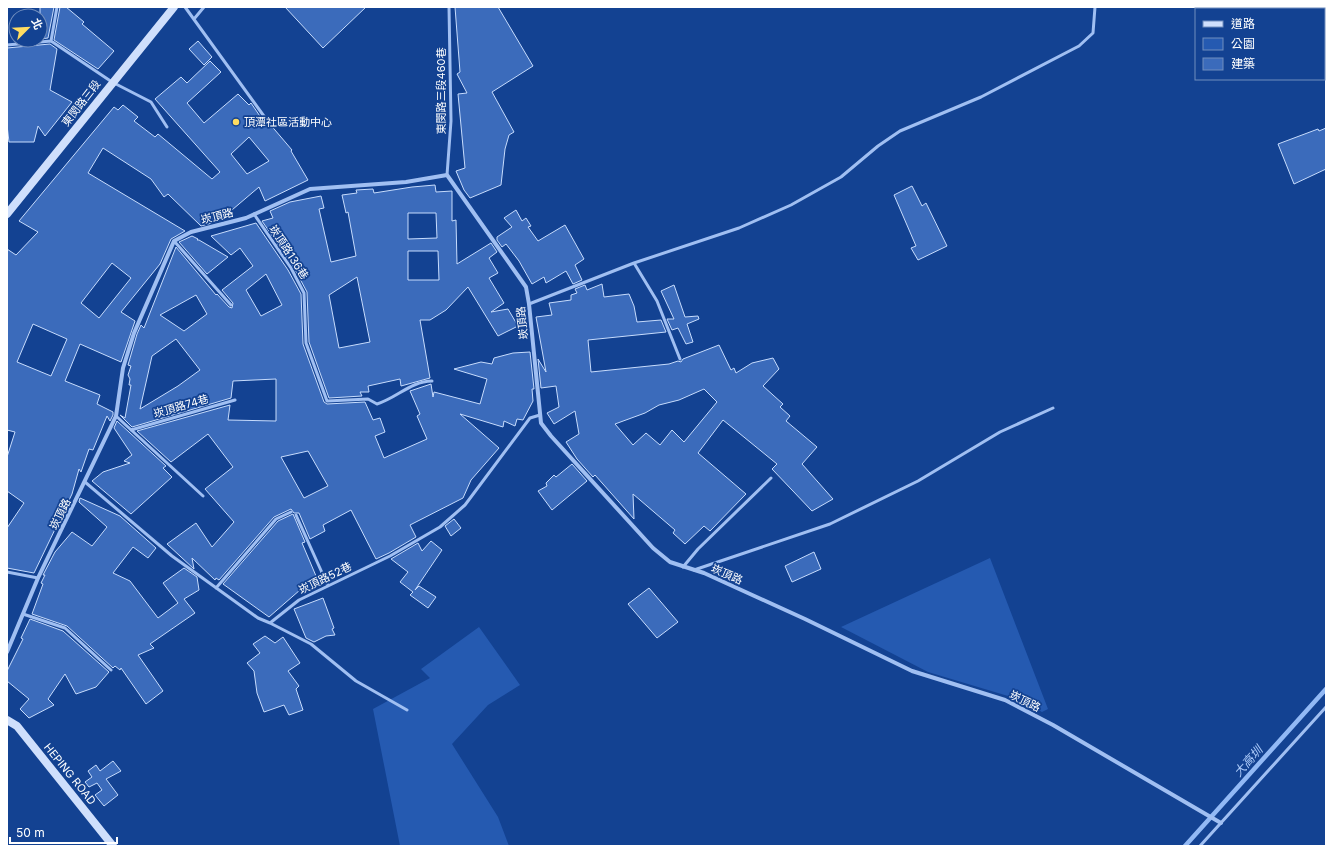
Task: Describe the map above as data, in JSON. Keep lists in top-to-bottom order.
{
  "streets": {
    "main road": ["東閔路三段", "HEPING ROAD"],
    "street": ["崁頂路"],
    "lane": [
      "東閔路三段460巷",
      "崁頂路136巷",
      "崁頂路74巷",
      "崁頂路52巷"
    ]
  },
  "crossings": [
    ["東閔路三段460巷", "崁頂路"],
    ["崁頂路", "崁頂路136巷"],
    ["崁頂路", "崁頂路52巷"]
  ],
  "water": ["大高圳"],
  "places": ["頂潭社區活動中心"],
  "legend": ["道路", "公園", "建築"],
  "scale_bar": "50 m",
  "north": "top right"
}
